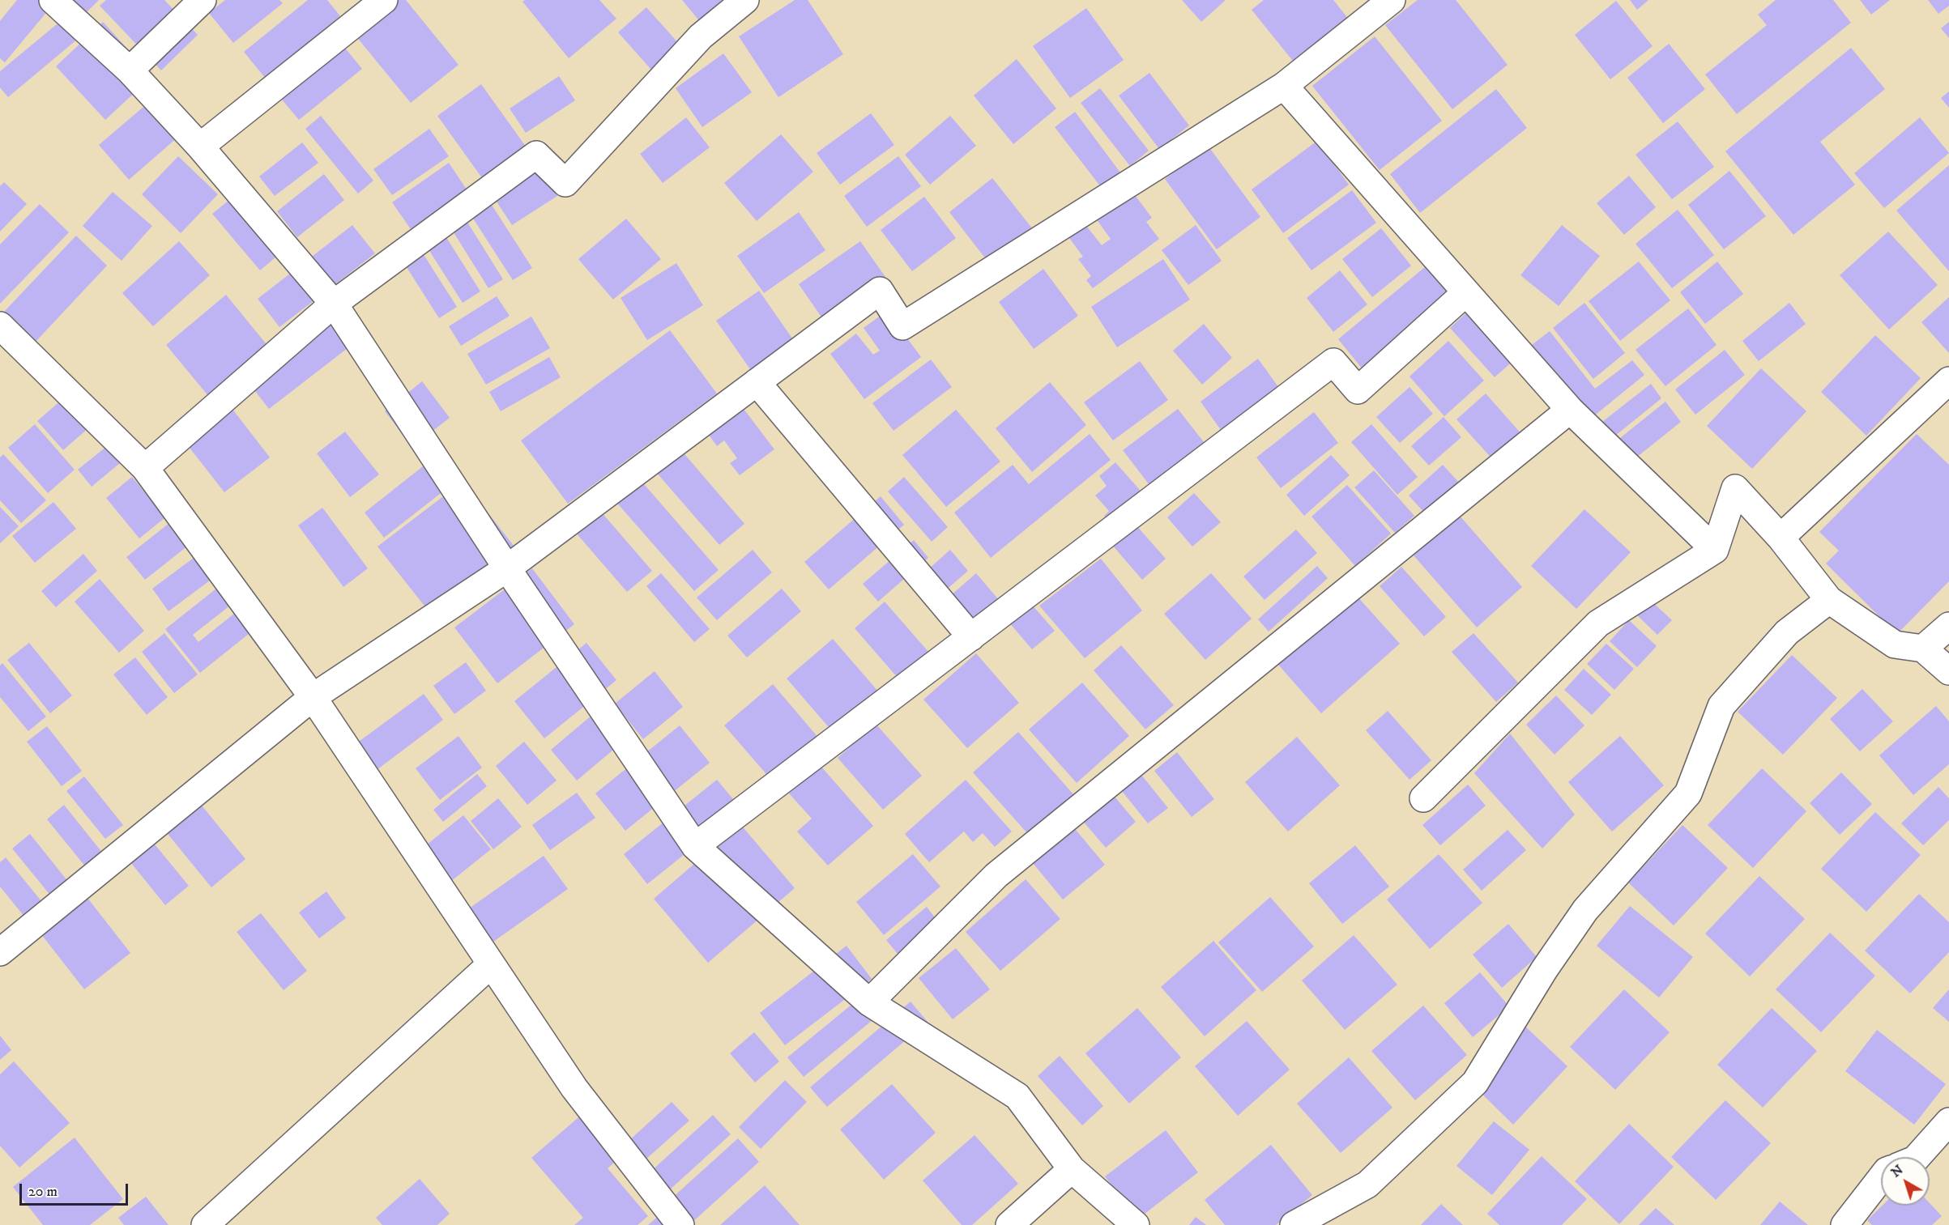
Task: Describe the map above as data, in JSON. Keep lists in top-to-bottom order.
{
  "scale_bar": "20 m",
  "north": "top left"
}
